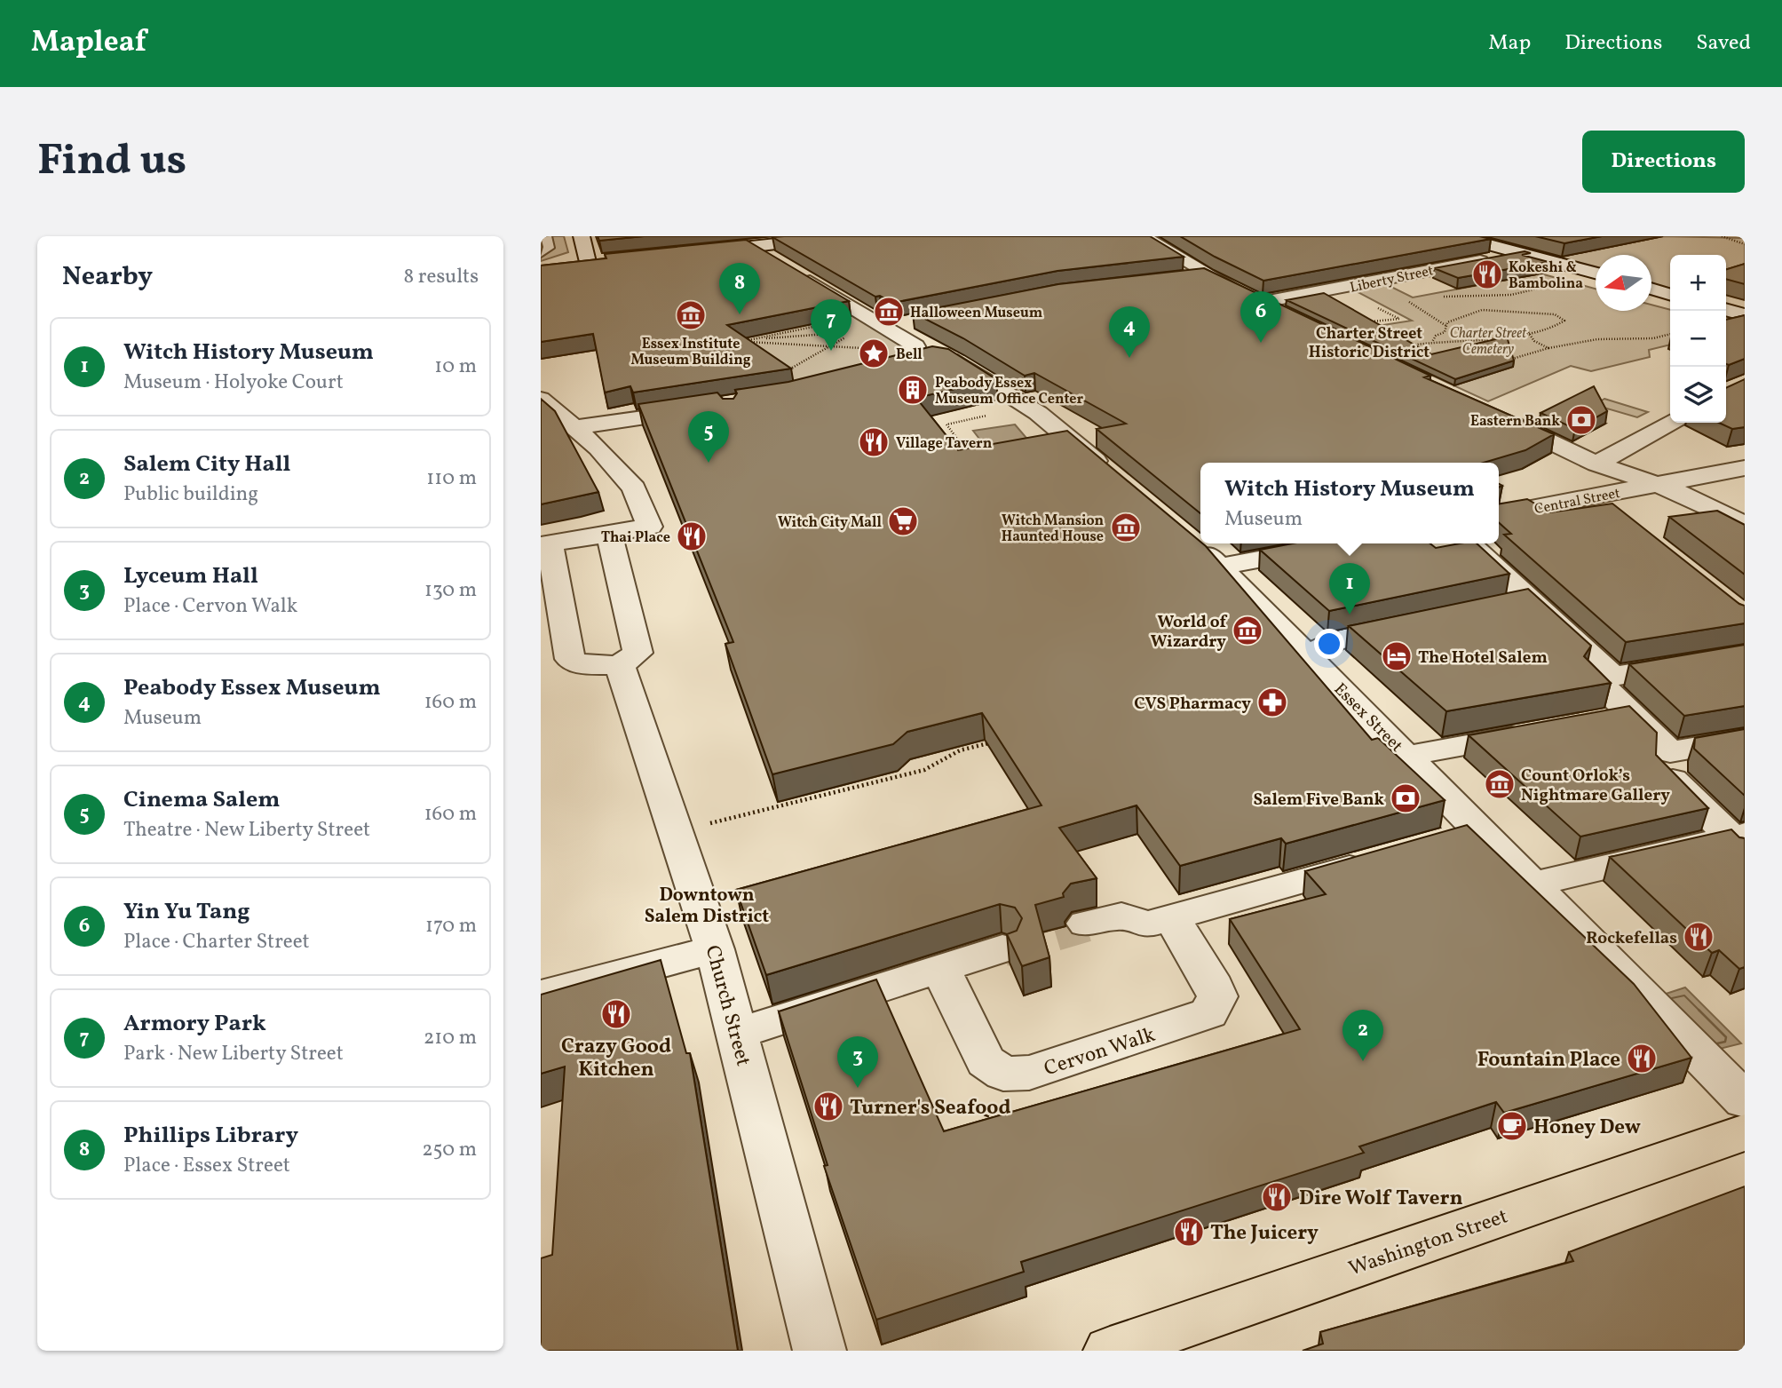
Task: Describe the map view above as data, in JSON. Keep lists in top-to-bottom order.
{
  "streets": {
    "highway": ["Washington Street"],
    "street": [
      "Liberty Street",
      "Central Street",
      "Essex Street",
      "Church Street",
      "Cervon Walk"
    ]
  },
  "districts": ["Charter Street Historic District", "Downtown Salem District"],
  "parks": ["Charter Street Cemetery"],
  "places": {
    "restaurant": [
      "Kokeshi & Bambolina",
      "Village Tavern",
      "Thai Place",
      "Rockefellas",
      "Crazy Good Kitchen",
      "Fountain Place",
      "Turner's Seafood",
      "Dire Wolf Tavern",
      "The Juicery"
    ],
    "museum": [
      "Halloween Museum",
      "Essex Institute Museum Building",
      "Witch Mansion Haunted House",
      "World of Wizardry",
      "Count Orlok’s Nightmare Gallery"
    ],
    "place": ["Bell"],
    "building": ["Peabody Essex Museum Office Center"],
    "bank": ["Eastern Bank", "Salem Five Bank"],
    "supermarket": ["Witch City Mall"],
    "hotel": ["The Hotel Salem"],
    "pharmacy": ["CVS Pharmacy"],
    "cafe": ["Honey Dew"]
  },
  "north": "left",
  "page": {
    "header": "Mapleaf",
    "nav": ["Map", "Directions", "Saved"],
    "buttons": "Directions",
    "title": "Find us",
    "heading": ["Nearby", "8 results"],
    "map_buttons": ["+", "−"],
    "pins": [
      "8",
      "6",
      "7",
      "4",
      "5",
      "1",
      "2",
      "3"
    ],
    "list": [
      {
        "mark": "1",
        "name": "Witch History Museum",
        "note": "Museum · Holyoke Court",
        "value": "10 m"
      },
      {
        "mark": "2",
        "name": "Salem City Hall",
        "note": "Public building",
        "value": "110 m"
      },
      {
        "mark": "3",
        "name": "Lyceum Hall",
        "note": "Place · Cervon Walk",
        "value": "130 m"
      },
      {
        "mark": "4",
        "name": "Peabody Essex Museum",
        "note": "Museum",
        "value": "160 m"
      },
      {
        "mark": "5",
        "name": "Cinema Salem",
        "note": "Theatre · New Liberty Street",
        "value": "160 m"
      },
      {
        "mark": "6",
        "name": "Yin Yu Tang",
        "note": "Place · Charter Street",
        "value": "170 m"
      },
      {
        "mark": "7",
        "name": "Armory Park",
        "note": "Park · New Liberty Street",
        "value": "210 m"
      },
      {
        "mark": "8",
        "name": "Phillips Library",
        "note": "Place · Essex Street",
        "value": "250 m"
      }
    ],
    "popup": ["Witch History Museum", "Museum"]
  }
}
